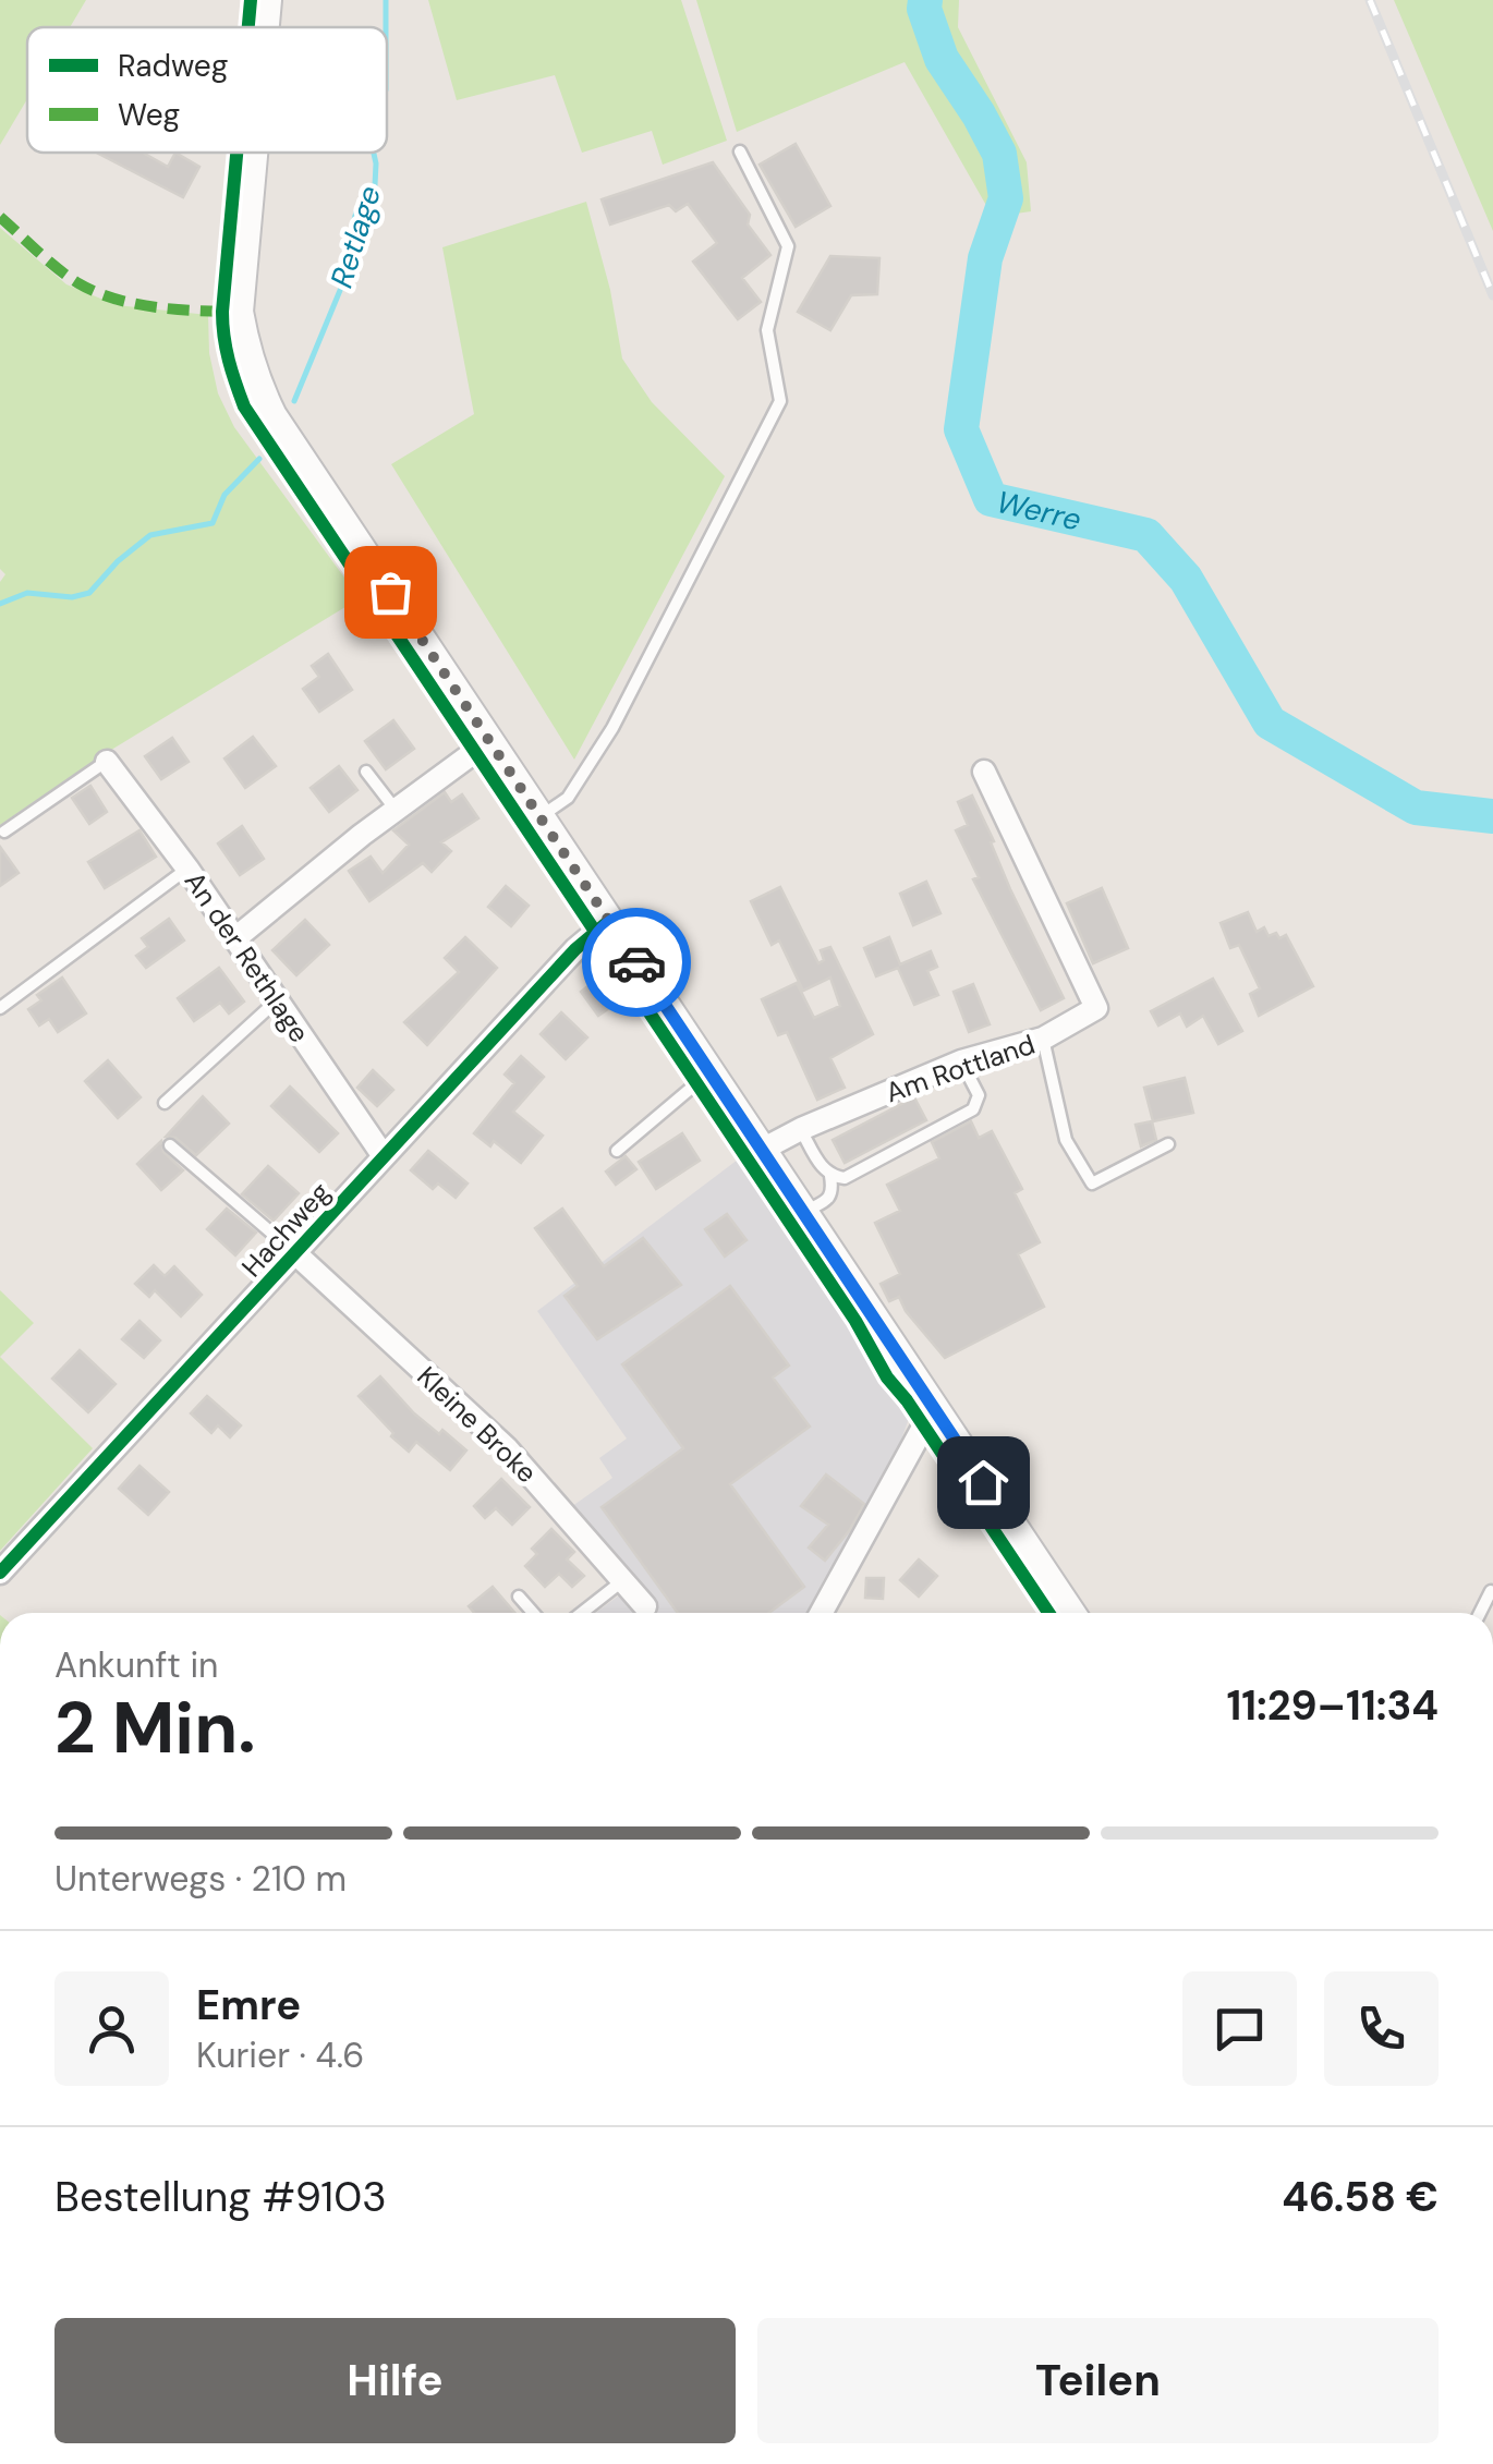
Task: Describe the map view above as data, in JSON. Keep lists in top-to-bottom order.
{
  "streets": {
    "street": [
      "An der Rethlage",
      "Am Rottland",
      "Hachweg",
      "Kleine Broke"
    ]
  },
  "crossings": [
    ["An der Rethlage", "Hachweg"],
    ["Hachweg", "Kleine Broke"]
  ],
  "water": ["Retlage", "Werre"],
  "legend": ["Radweg", "Weg"],
  "page": {
    "heading": ["2 Min.", "Ankunft in", "11:29–11:34"],
    "panel": [
      "Emre",
      "Kurier · 4.6",
      "Bestellung #9103",
      "46.58 €"
    ],
    "bar": "Unterwegs · 210 m",
    "buttons": ["Hilfe", "Teilen"]
  }
}
